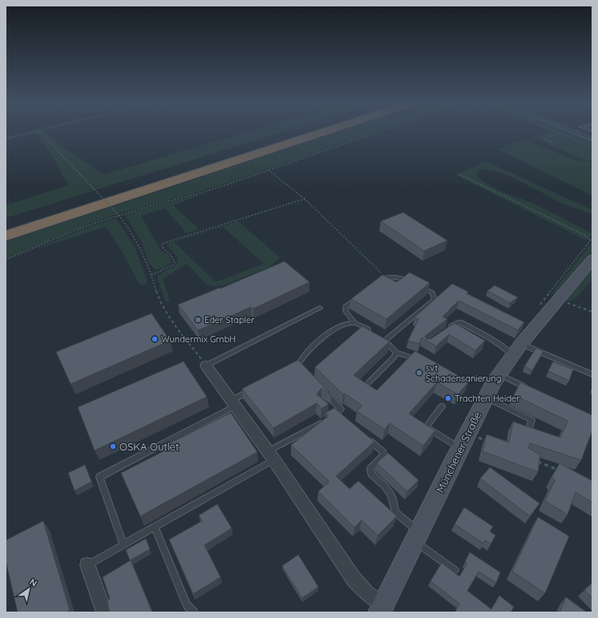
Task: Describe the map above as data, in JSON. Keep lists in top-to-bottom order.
{
  "streets": {
    "main road": ["Münchener Straße"]
  },
  "places": [
    "Eder Stapler",
    "Wundermix GmbH",
    "svt Schadensanierung",
    "Trachten Heider",
    "OSKA Outlet"
  ],
  "north": "top right"
}
